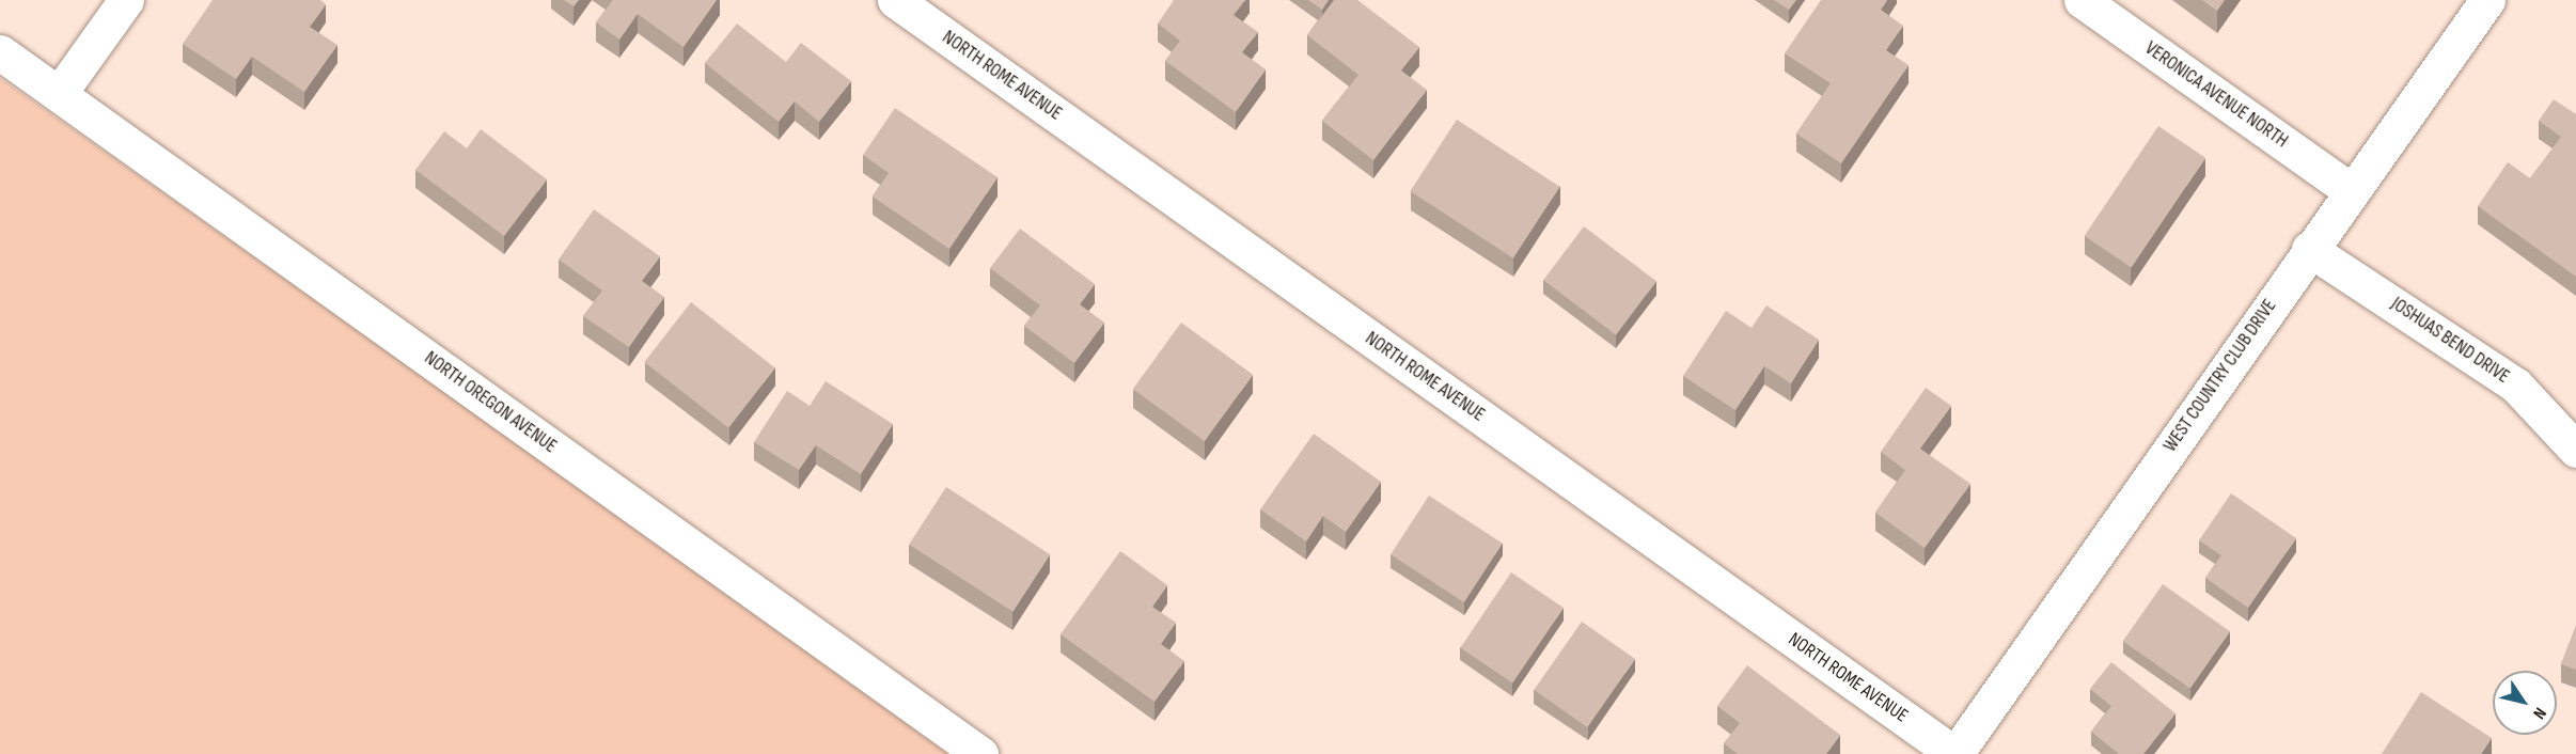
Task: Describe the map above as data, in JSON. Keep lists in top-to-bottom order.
{
  "streets": {
    "street": [
      "NORTH ROME AVENUE",
      "VERONICA AVENUE NORTH",
      "JOSHUAS BEND DRIVE",
      "WEST COUNTRY CLUB DRIVE",
      "NORTH OREGON AVENUE"
    ]
  },
  "crossings": [
    ["NORTH ROME AVENUE", "WEST COUNTRY CLUB DRIVE"],
    ["VERONICA AVENUE NORTH", "WEST COUNTRY CLUB DRIVE"],
    ["JOSHUAS BEND DRIVE", "WEST COUNTRY CLUB DRIVE"]
  ],
  "north": "bottom right"
}
